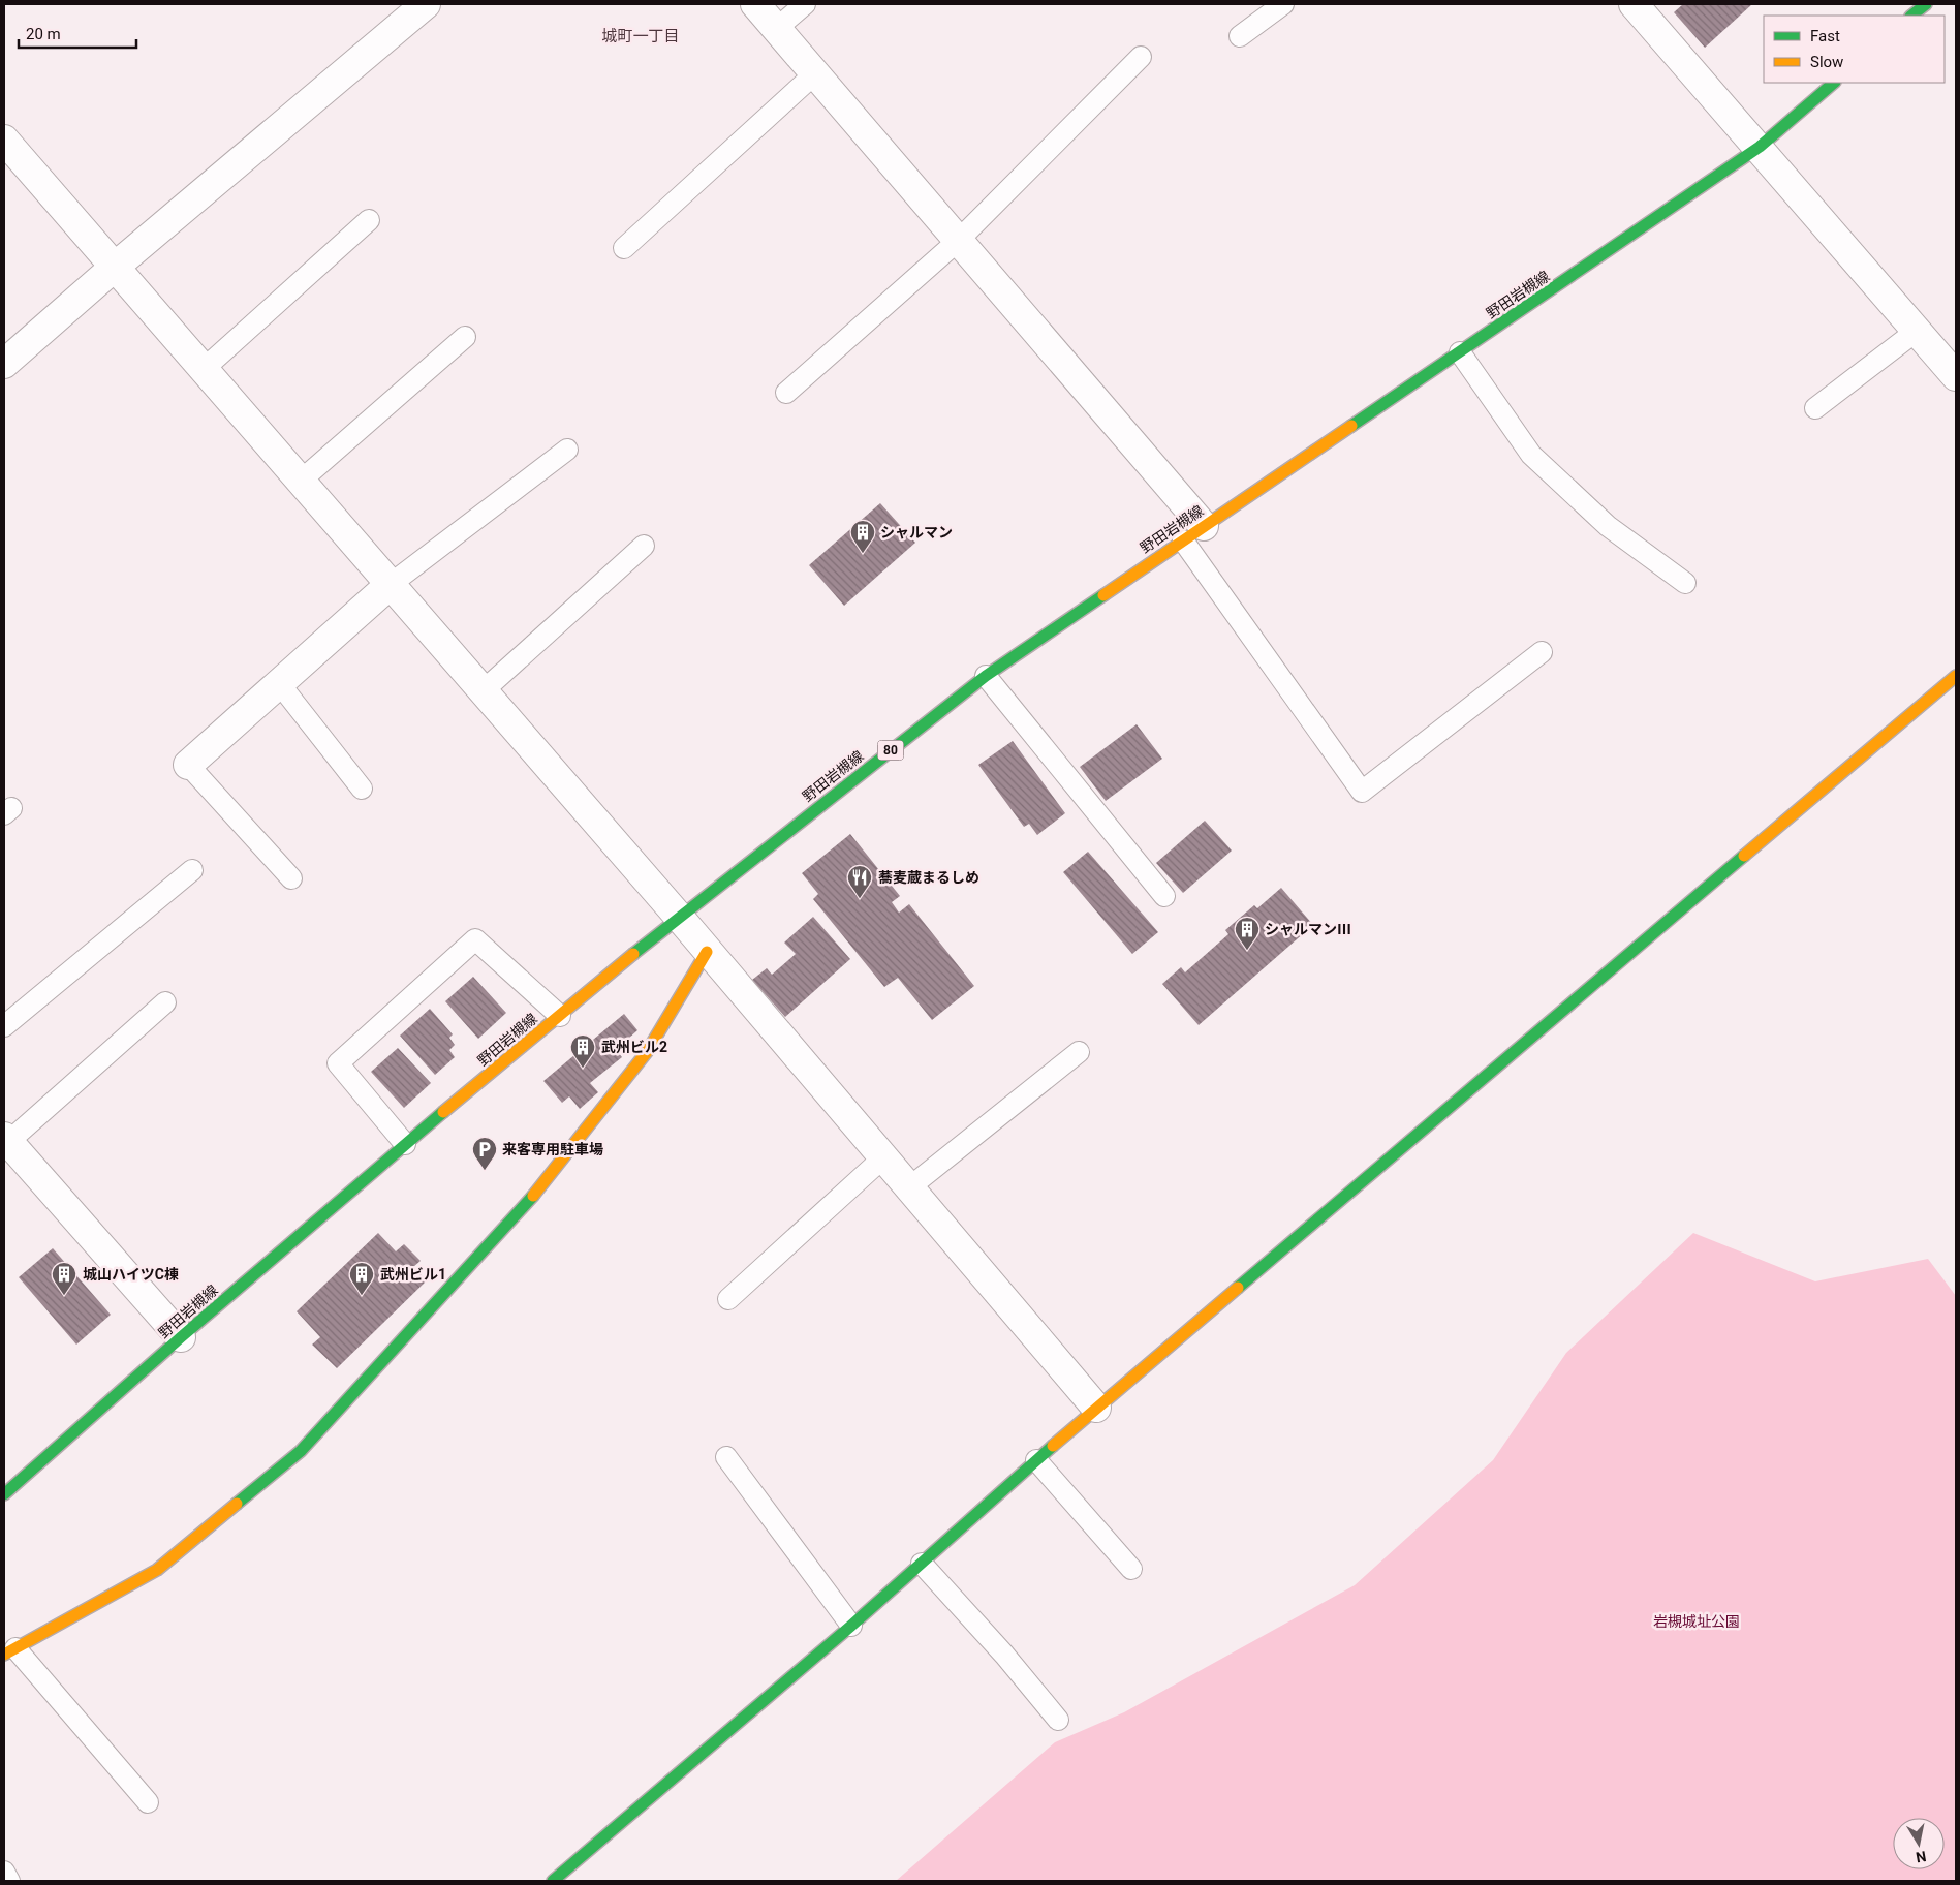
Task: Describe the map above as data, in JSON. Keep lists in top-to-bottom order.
{
  "streets": {
    "street": ["野田岩槻線", "80"]
  },
  "districts": ["城町一丁目"],
  "parks": ["岩槻城址公園"],
  "places": {
    "building": [
      "シャルマン",
      "シャルマンⅢ",
      "武州ビル2",
      "城山ハイツC棟",
      "武州ビル1"
    ],
    "restaurant": ["蕎麦蔵まるしめ"],
    "parking": ["来客専用駐車場"]
  },
  "legend": ["Fast", "Slow"],
  "scale_bar": "20 m",
  "north": "bottom"
}
